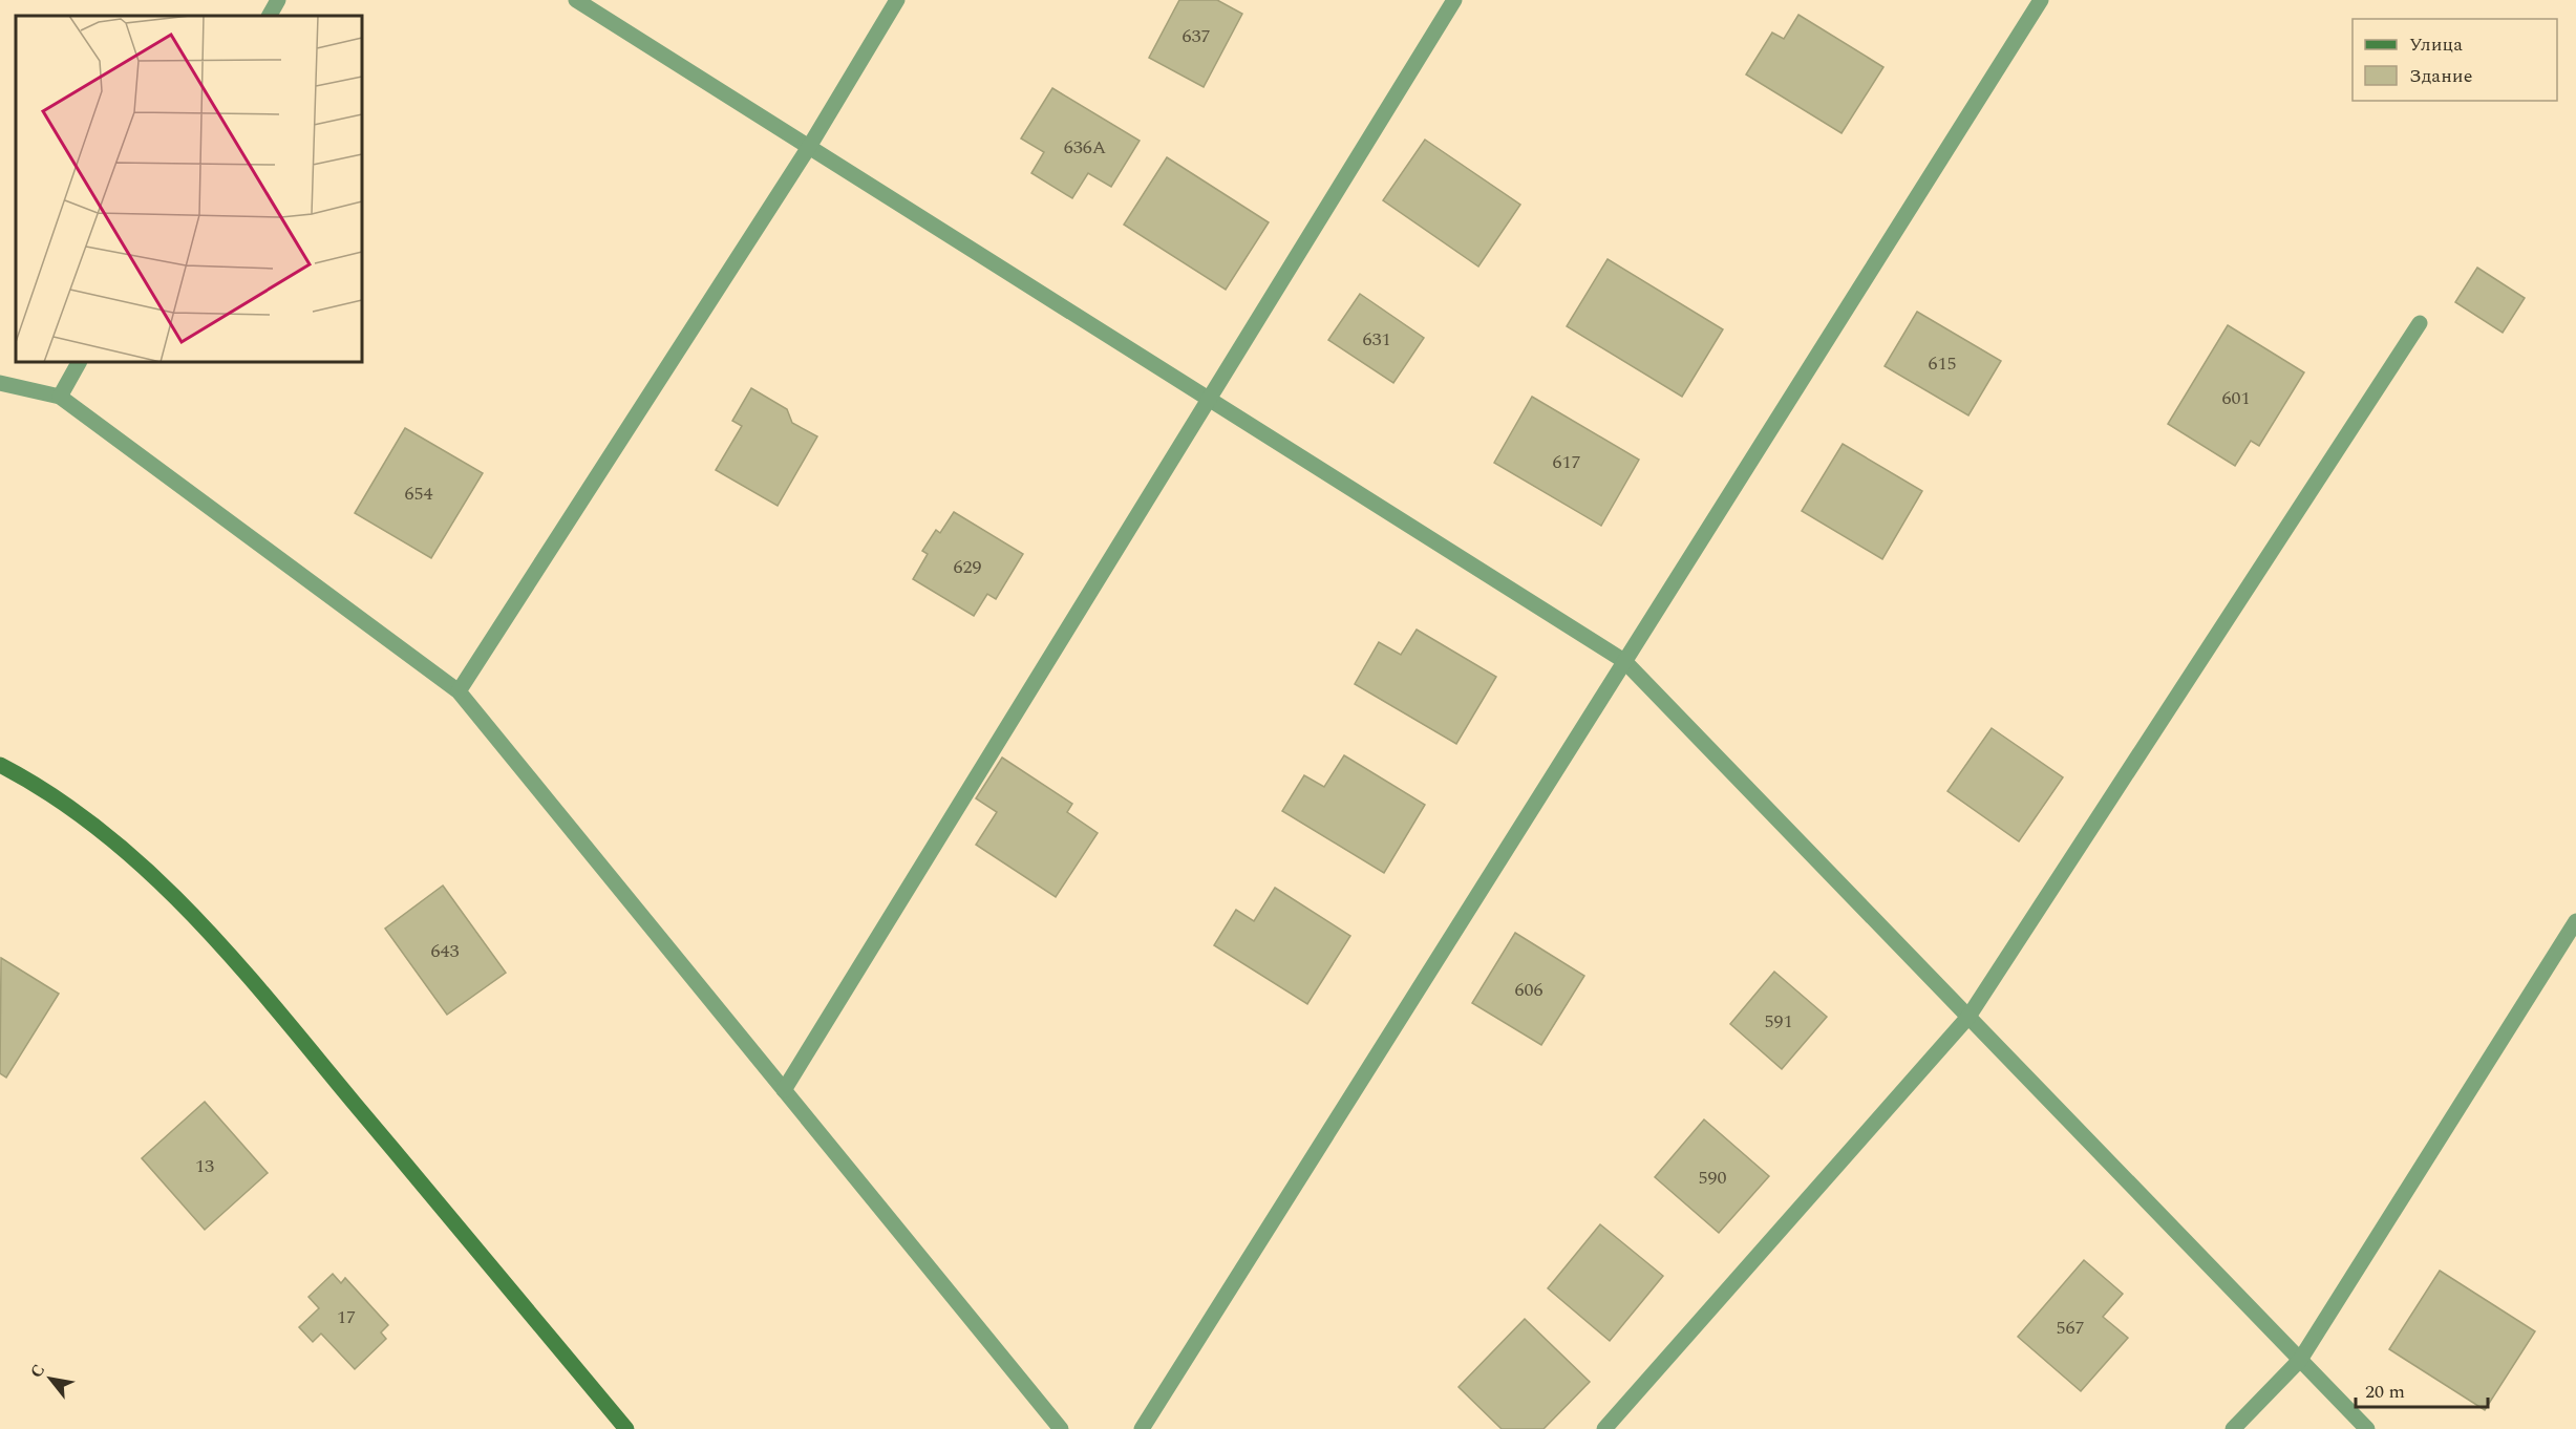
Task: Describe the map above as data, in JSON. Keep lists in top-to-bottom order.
{
  "house_numbers": [
    "637",
    "636А",
    "631",
    "615",
    "601",
    "617",
    "654",
    "629",
    "643",
    "606",
    "591",
    "13",
    "590",
    "17",
    "567"
  ],
  "legend": ["Улица", "Здание"],
  "scale_bar": "20 m",
  "north": "top left"
}
